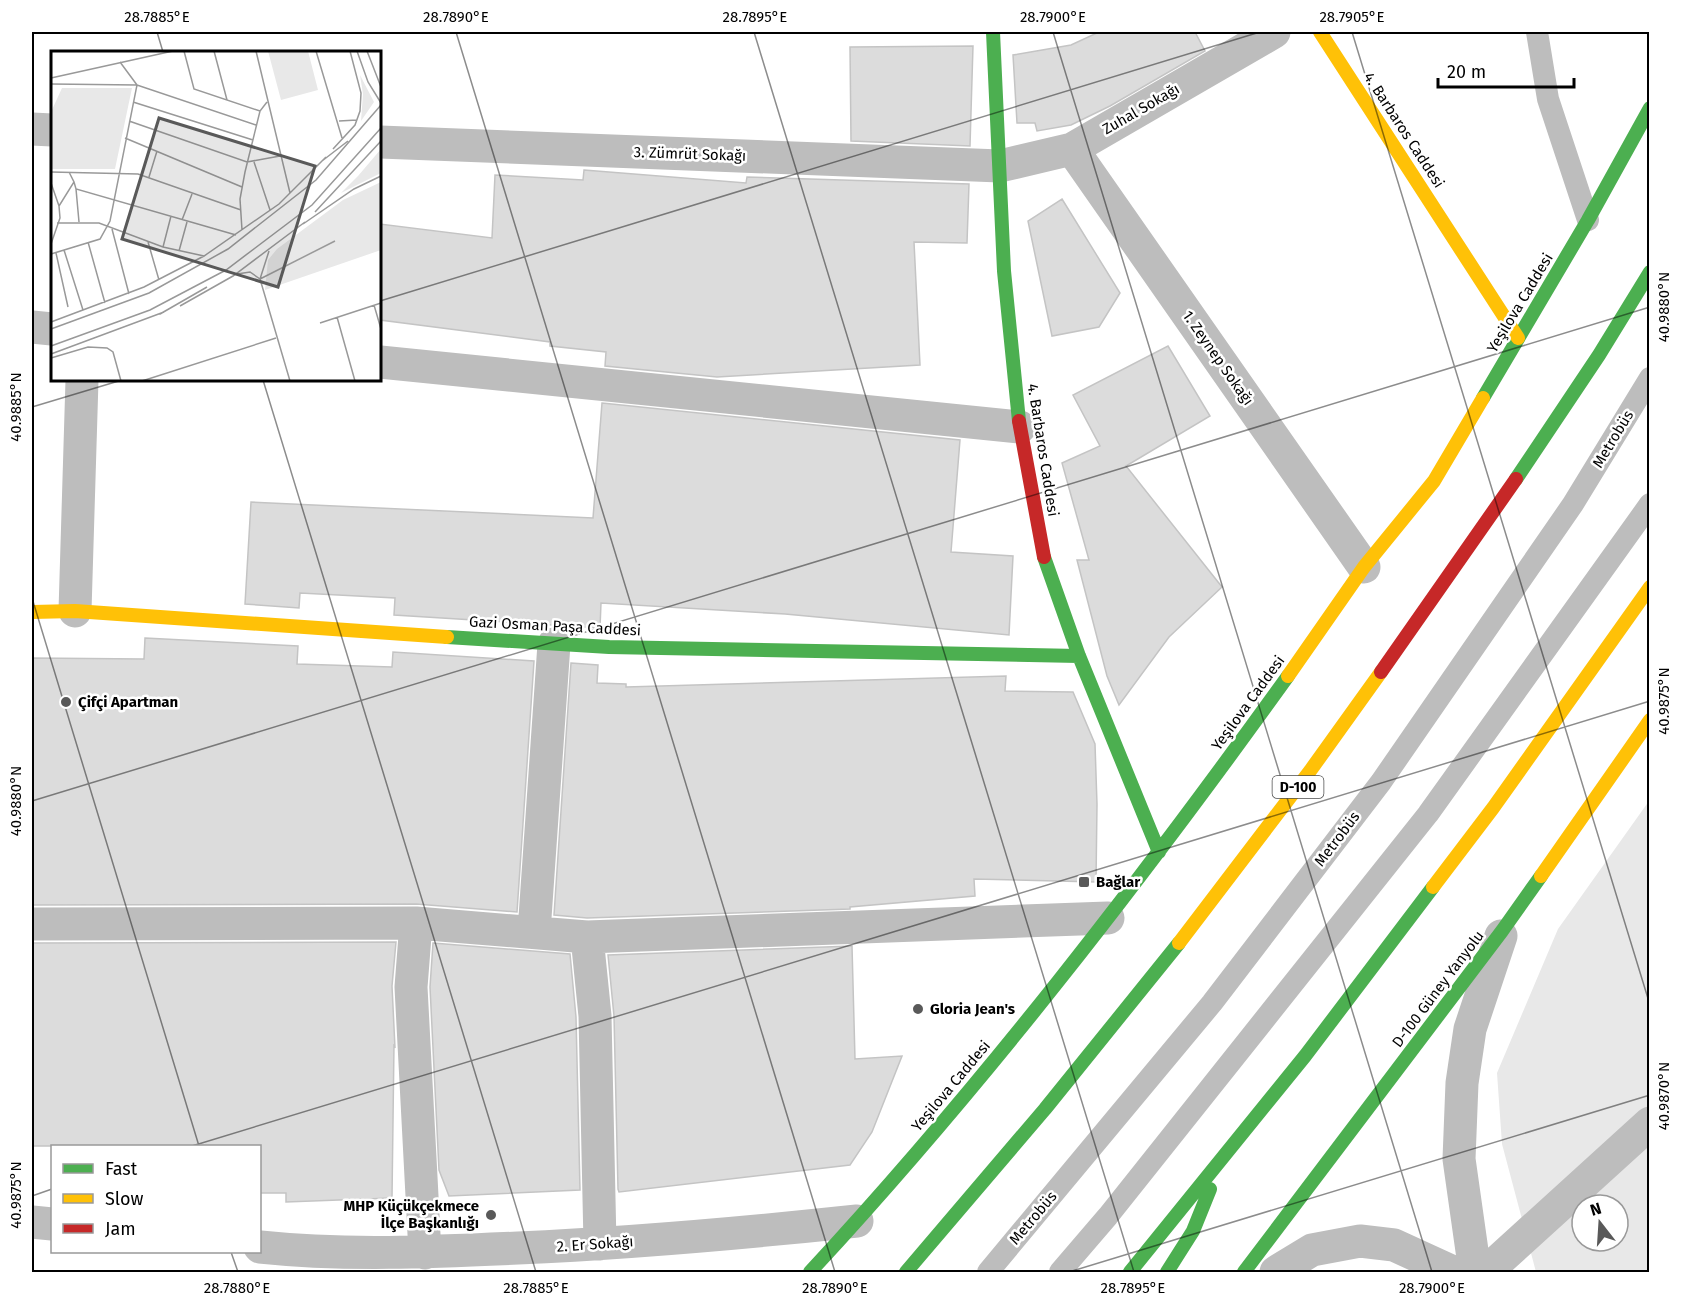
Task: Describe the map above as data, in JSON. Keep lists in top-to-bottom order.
{
  "streets": {
    "main road": [
      "4. Barbaros Caddesi",
      "Yeşilova Caddesi",
      "Gazi Osman Paşa Caddesi",
      "D-100",
      "D-100 Güney Yanyolu"
    ],
    "street": [
      "Zuhal Sokağı",
      "3. Zümrüt Sokağı",
      "1. Zeynep Sokağı",
      "2. Er Sokağı"
    ],
    "lane": ["Metrobüs"]
  },
  "crossings": [
    ["Zuhal Sokağı", "4. Barbaros Caddesi"],
    ["Zuhal Sokağı", "3. Zümrüt Sokağı"],
    ["Zuhal Sokağı", "1. Zeynep Sokağı"],
    ["4. Barbaros Caddesi", "3. Zümrüt Sokağı"],
    ["4. Barbaros Caddesi", "Yeşilova Caddesi"],
    ["4. Barbaros Caddesi", "Gazi Osman Paşa Caddesi"],
    ["Yeşilova Caddesi", "1. Zeynep Sokağı"],
    ["Yeşilova Caddesi", "2. Er Sokağı"]
  ],
  "places": {
    "other": ["Çifçi Apartman", "Gloria Jean's", "MHP Küçükçekmece İlçe Başkanlığı"],
    "transit": ["Bağlar"]
  },
  "legend": ["Fast", "Slow", "Jam"],
  "scale_bar": "20 m",
  "north": "top",
  "coordinates": [
    "28.7885°E",
    "28.7890°E",
    "28.7895°E",
    "28.7900°E",
    "28.7905°E",
    "40.9880°N",
    "40.9885°N",
    "40.9875°N",
    "40.9870°N",
    "28.7880°E"
  ]
}
